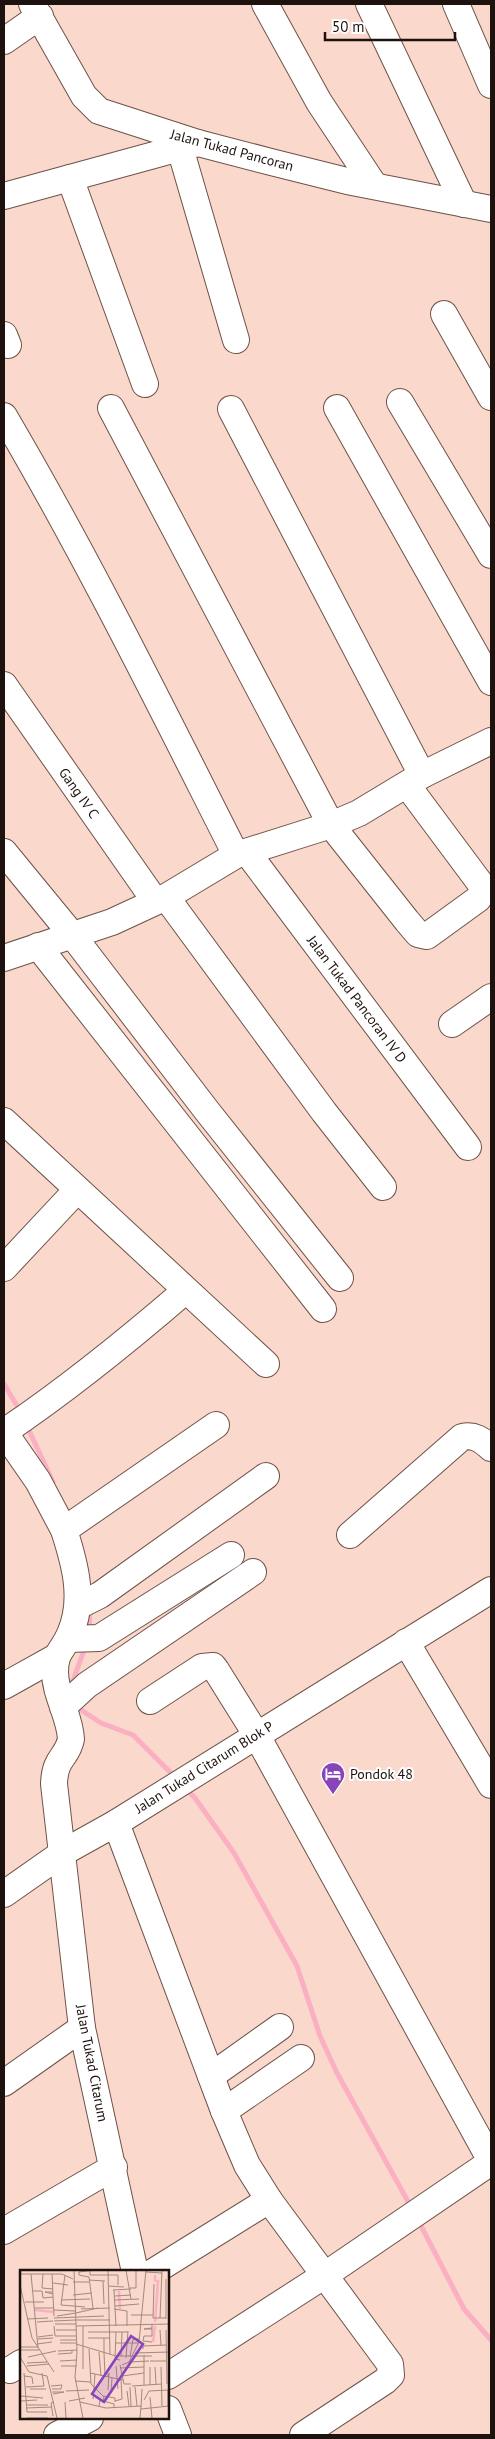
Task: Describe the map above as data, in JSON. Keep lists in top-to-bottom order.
{
  "streets": {
    "street": [
      "Jalan Tukad Pancoran",
      "Gang IV C",
      "Jalan Tukad Pancoran IV D",
      "Jalan Tukad Citarum Blok P",
      "Jalan Tukad Citarum"
    ]
  },
  "crossings": [
    ["Jalan Tukad Citarum Blok P", "Jalan Tukad Citarum"]
  ],
  "places": {
    "hotel": ["Pondok 48"]
  },
  "scale_bar": "50 m"
}
